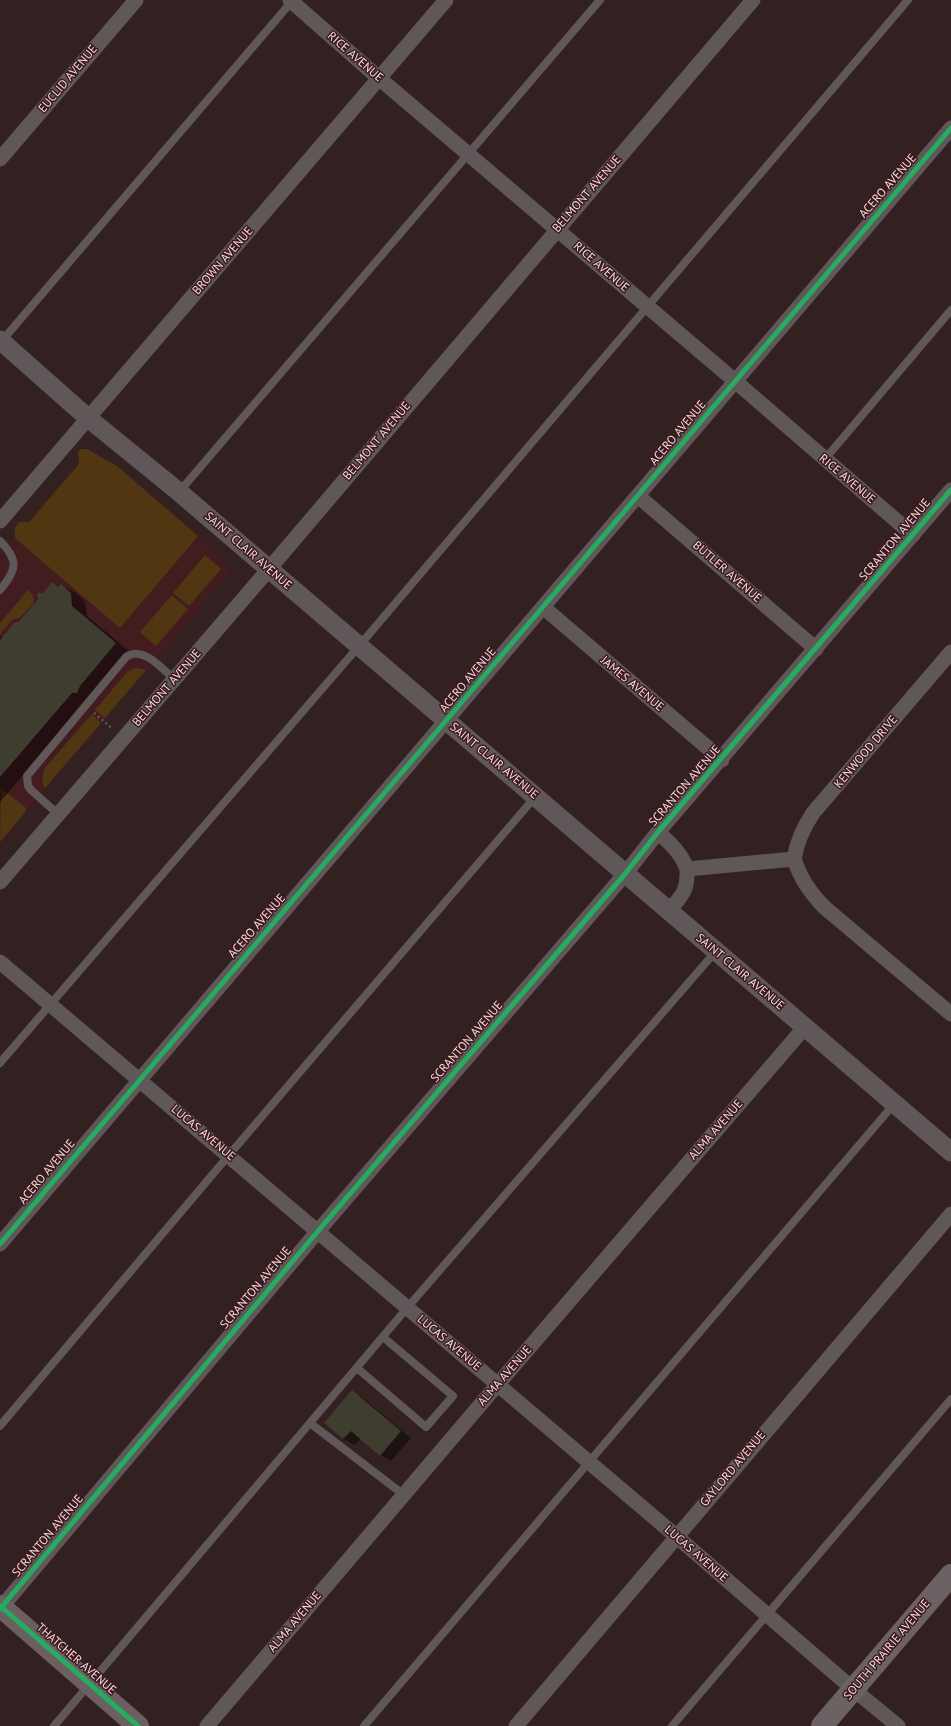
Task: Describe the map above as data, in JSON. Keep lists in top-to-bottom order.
{
  "streets": {
    "main road": ["SOUTH PRAIRIE AVENUE", "THATCHER AVENUE"],
    "street": [
      "RICE AVENUE",
      "EUCLID AVENUE",
      "ACERO AVENUE",
      "BELMONT AVENUE",
      "BROWN AVENUE",
      "SCRANTON AVENUE",
      "SAINT CLAIR AVENUE",
      "BUTLER AVENUE",
      "JAMES AVENUE",
      "KENWOOD DRIVE",
      "ALMA AVENUE",
      "LUCAS AVENUE",
      "GAYLORD AVENUE"
    ]
  },
  "crossings": [
    ["RICE AVENUE", "ACERO AVENUE"],
    ["RICE AVENUE", "BELMONT AVENUE"],
    ["RICE AVENUE", "BROWN AVENUE"],
    ["RICE AVENUE", "SCRANTON AVENUE"],
    ["ACERO AVENUE", "SAINT CLAIR AVENUE"],
    ["ACERO AVENUE", "BUTLER AVENUE"],
    ["ACERO AVENUE", "JAMES AVENUE"],
    ["ACERO AVENUE", "LUCAS AVENUE"],
    ["BELMONT AVENUE", "SAINT CLAIR AVENUE"],
    ["BROWN AVENUE", "SAINT CLAIR AVENUE"],
    ["SCRANTON AVENUE", "SAINT CLAIR AVENUE"],
    ["SCRANTON AVENUE", "BUTLER AVENUE"],
    ["SCRANTON AVENUE", "JAMES AVENUE"],
    ["SCRANTON AVENUE", "LUCAS AVENUE"],
    ["SCRANTON AVENUE", "THATCHER AVENUE"],
    ["SAINT CLAIR AVENUE", "ALMA AVENUE"],
    ["ALMA AVENUE", "LUCAS AVENUE"],
    ["LUCAS AVENUE", "GAYLORD AVENUE"],
    ["LUCAS AVENUE", "SOUTH PRAIRIE AVENUE"]
  ]
}
